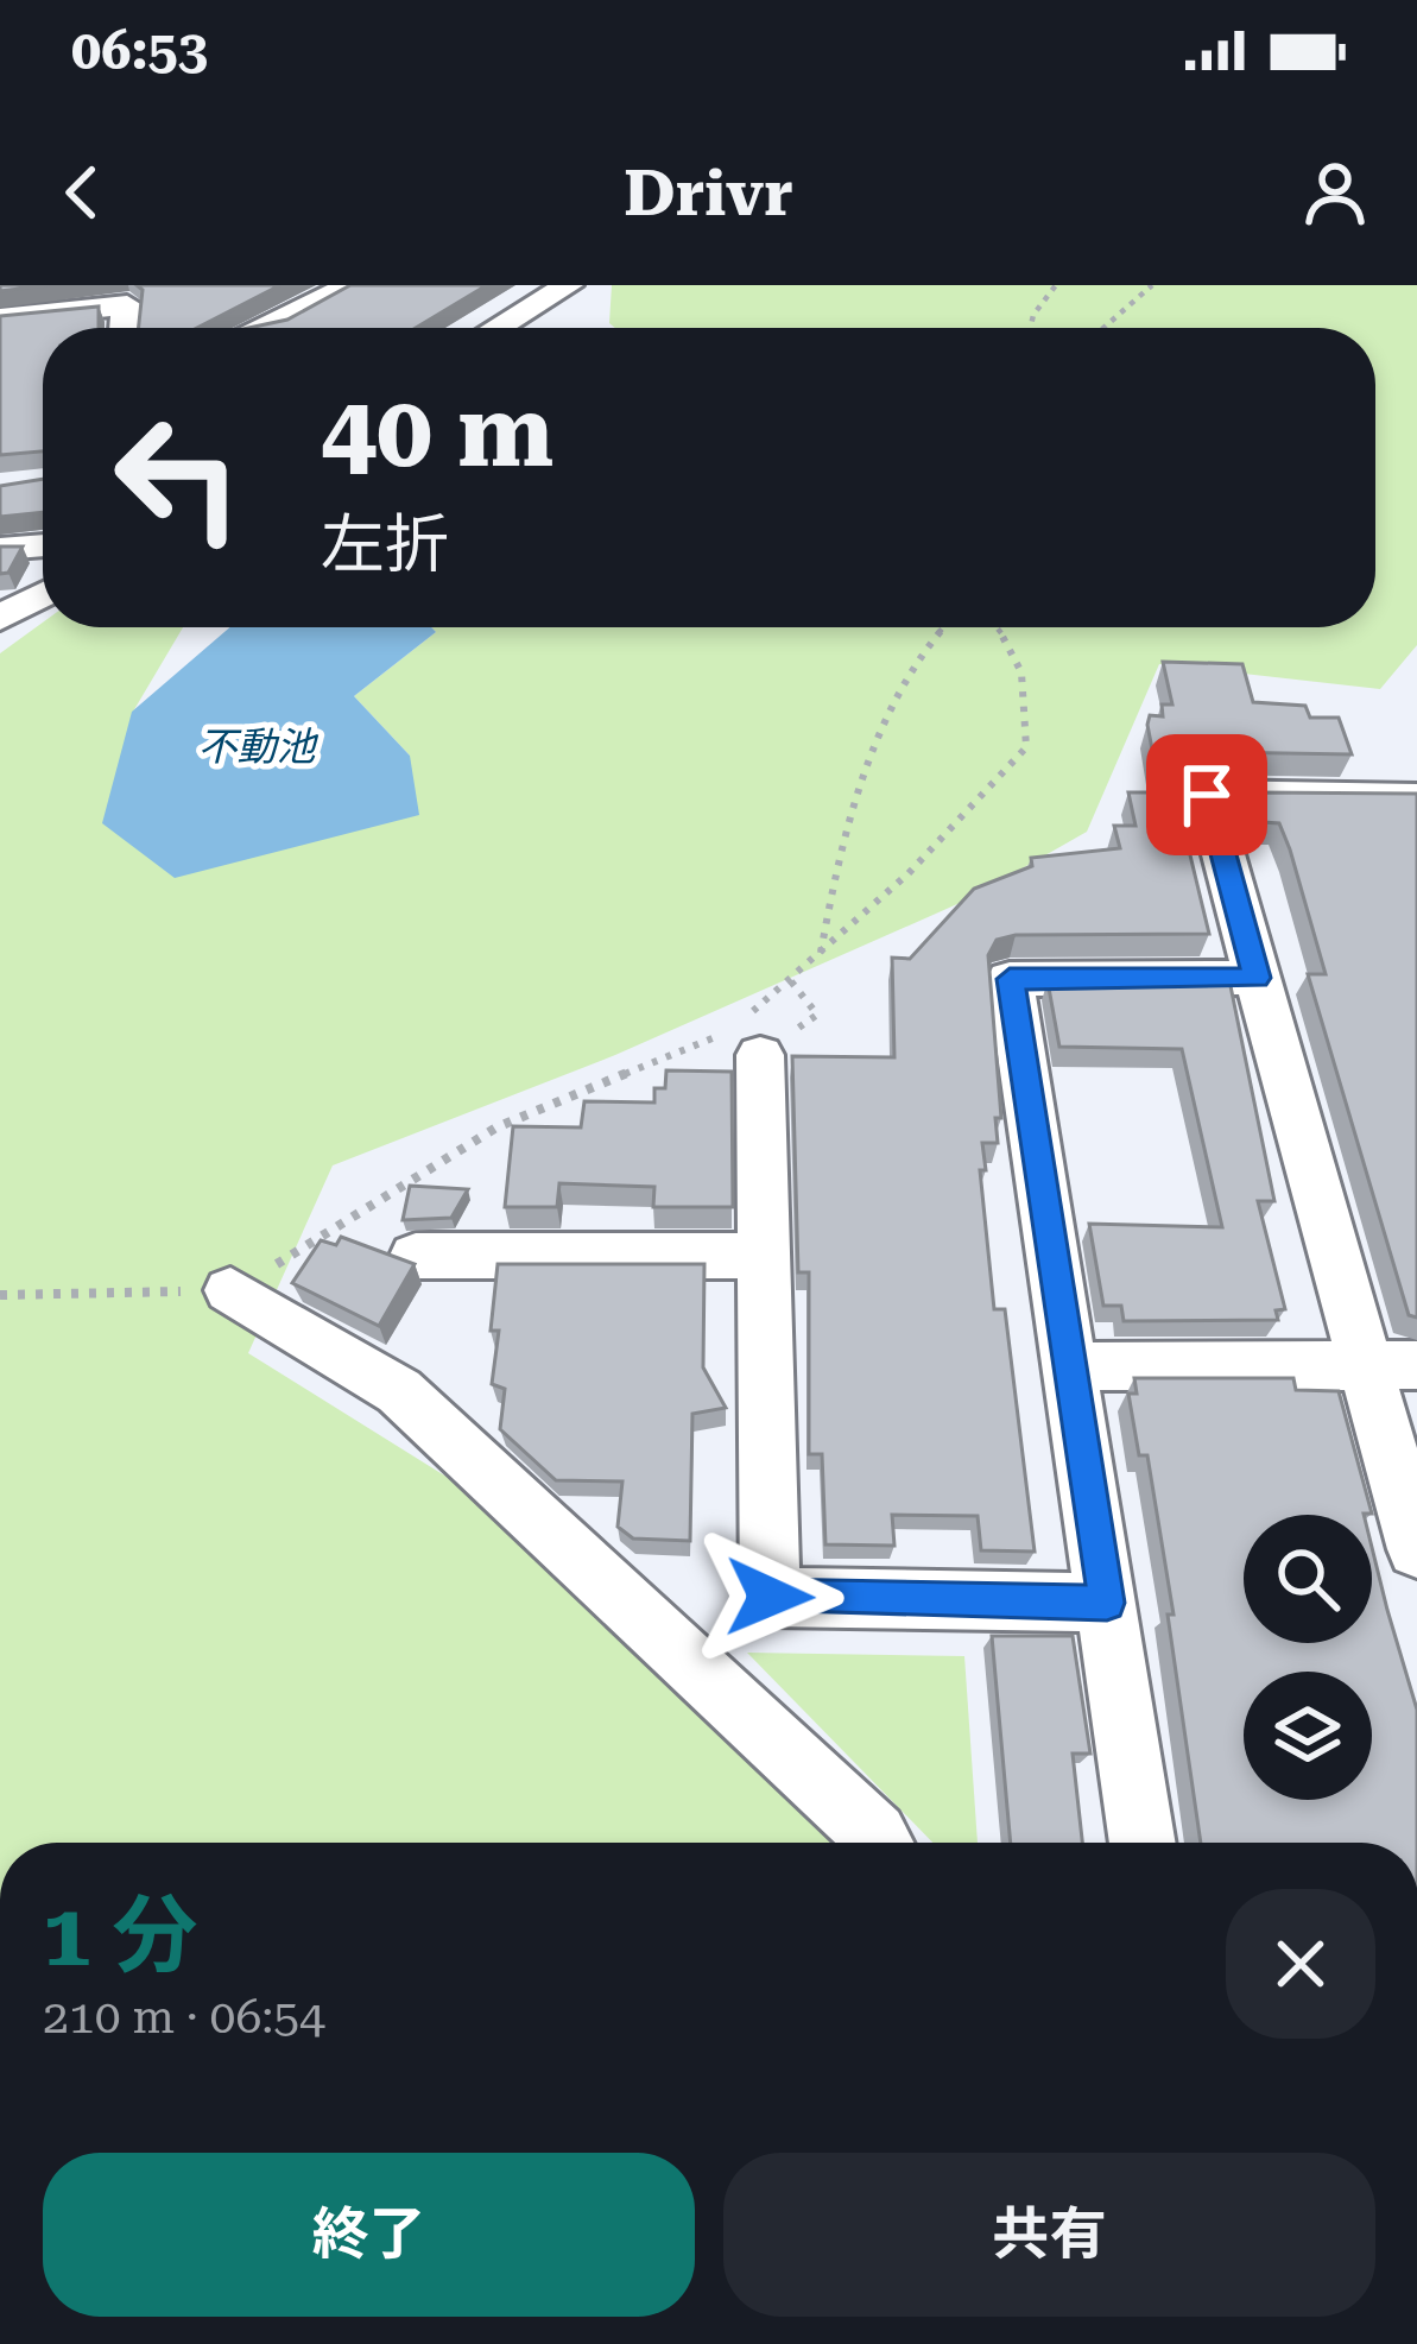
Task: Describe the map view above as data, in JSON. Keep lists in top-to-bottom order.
{
  "water": ["不動池"],
  "page": {
    "status": "06:53",
    "header": "Drivr",
    "turn": ["40 m", "左折"],
    "heading": ["1 分", "210 m · 06:54"],
    "buttons": ["終了", "共有"]
  }
}
